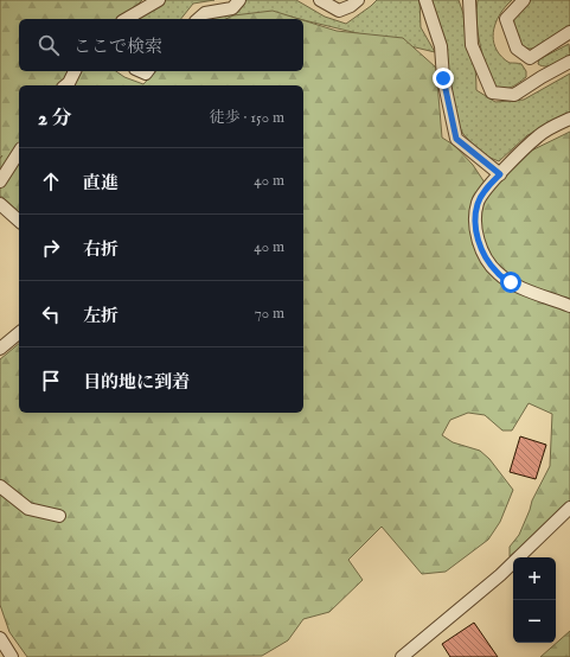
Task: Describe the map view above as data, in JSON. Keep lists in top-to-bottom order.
{
  "page": {
    "search": "ここで検索",
    "heading": ["2 分", "徒歩 · 150 m"],
    "list": [
      ["直進", "40 m"],
      ["右折", "40 m"],
      ["左折", "70 m"],
      "目的地に到着"
    ],
    "map_buttons": ["+", "−"]
  }
}
